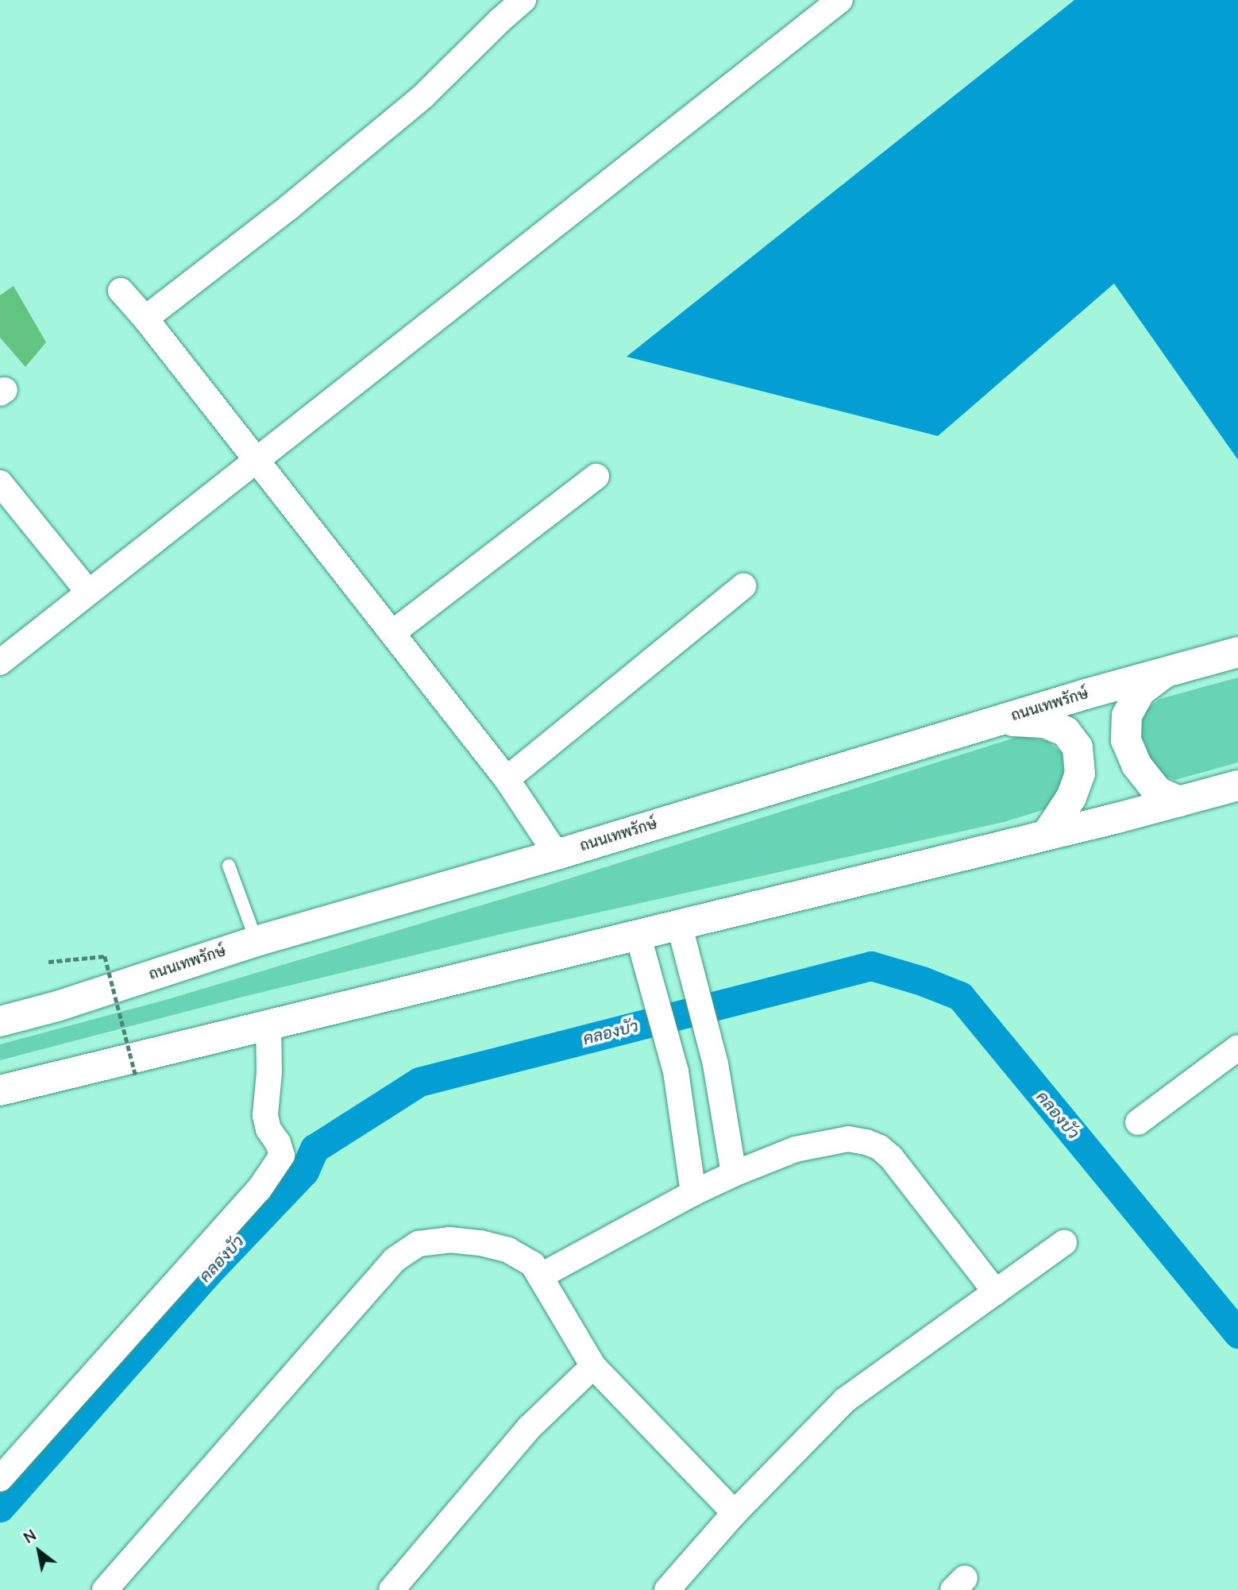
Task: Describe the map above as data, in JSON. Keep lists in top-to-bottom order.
{
  "streets": {
    "main road": ["ถนนเทพรักษ์"]
  },
  "water": ["คลองบัว"],
  "north": "top left"
}
